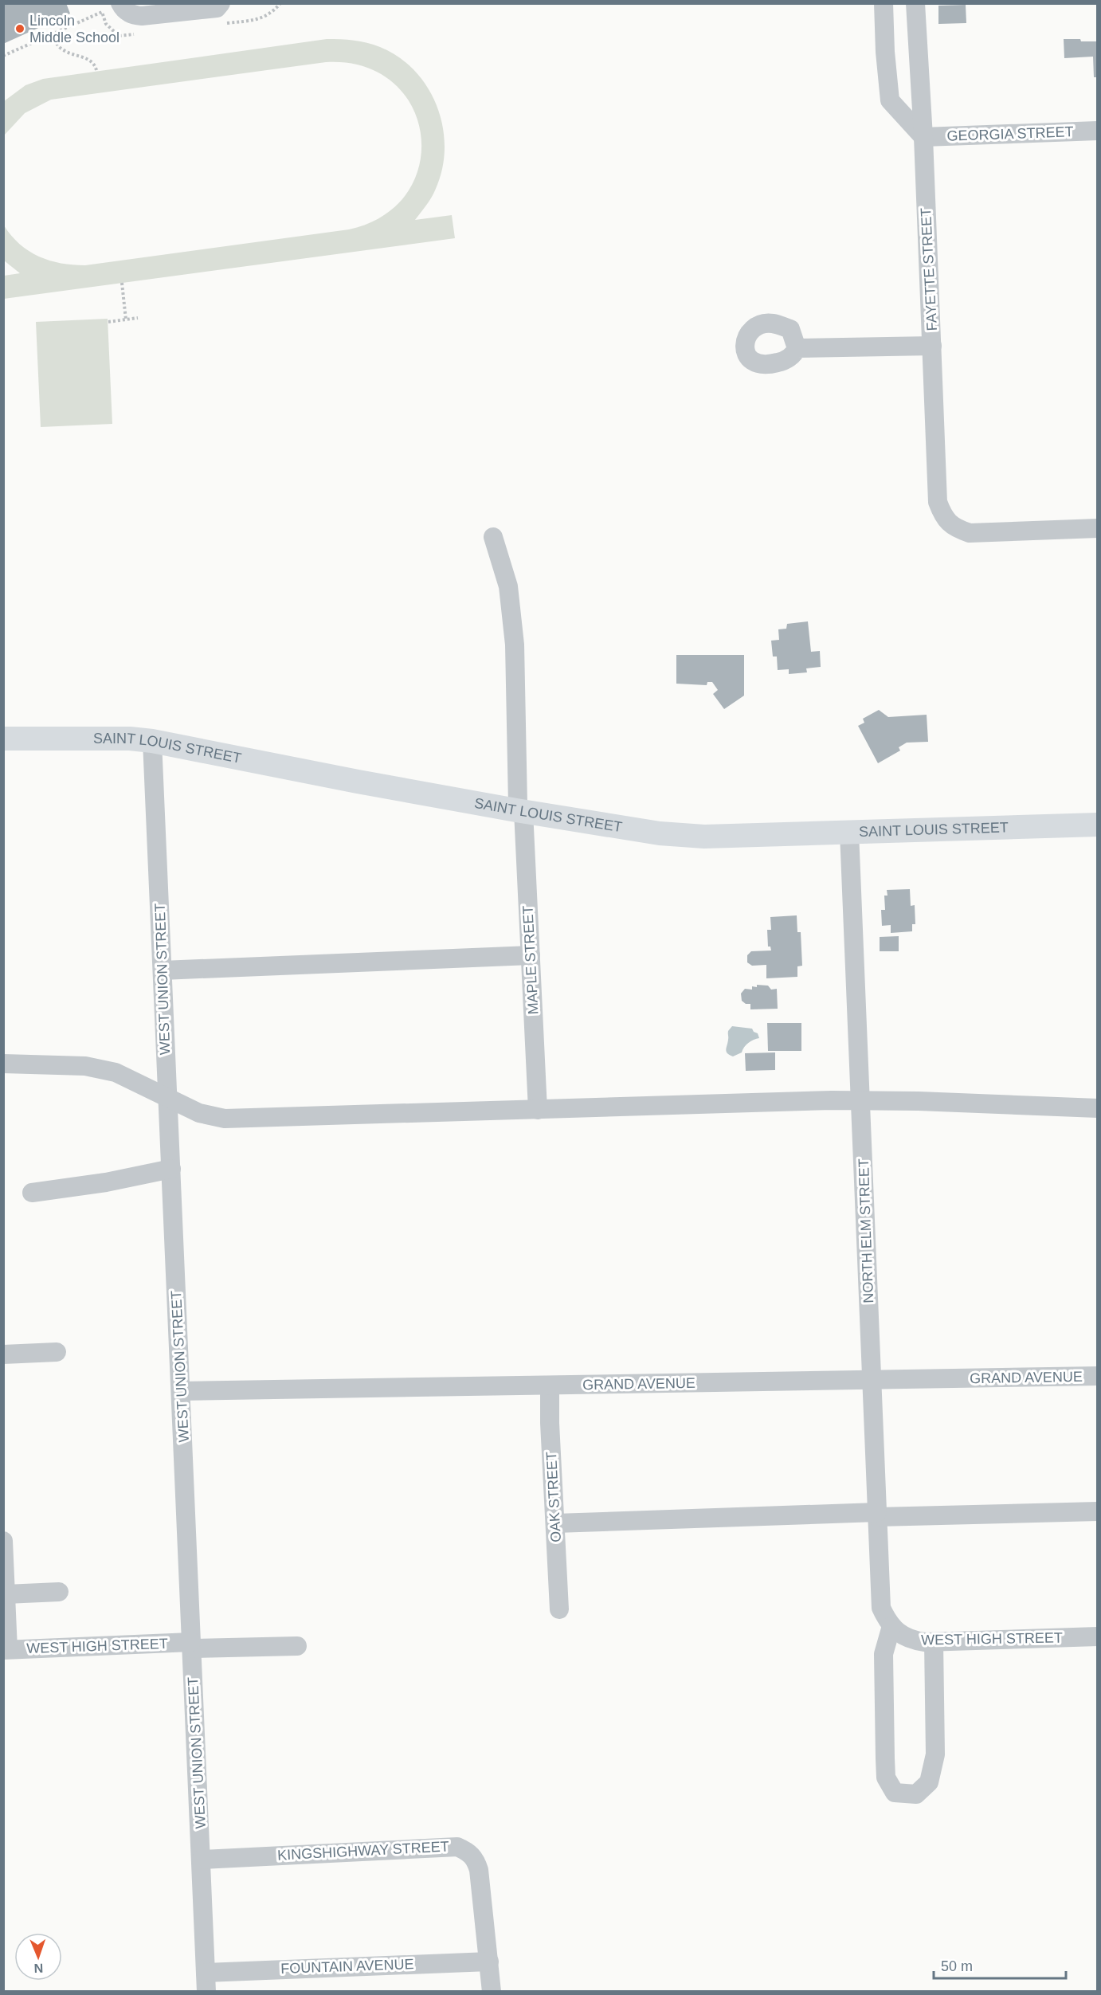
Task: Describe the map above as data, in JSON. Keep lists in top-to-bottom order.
{
  "streets": {
    "main road": ["SAINT LOUIS STREET"],
    "street": [
      "GEORGIA STREET",
      "FAYETTE STREET",
      "MAPLE STREET",
      "WEST UNION STREET",
      "NORTH ELM STREET",
      "GRAND AVENUE",
      "OAK STREET",
      "WEST HIGH STREET",
      "KINGSHIGHWAY STREET",
      "FOUNTAIN AVENUE"
    ]
  },
  "crossings": [
    ["GEORGIA STREET", "FAYETTE STREET"],
    ["SAINT LOUIS STREET", "MAPLE STREET"],
    ["SAINT LOUIS STREET", "WEST UNION STREET"],
    ["SAINT LOUIS STREET", "NORTH ELM STREET"],
    ["WEST UNION STREET", "GRAND AVENUE"],
    ["WEST UNION STREET", "WEST HIGH STREET"],
    ["WEST UNION STREET", "KINGSHIGHWAY STREET"],
    ["WEST UNION STREET", "FOUNTAIN AVENUE"],
    ["NORTH ELM STREET", "GRAND AVENUE"],
    ["NORTH ELM STREET", "WEST HIGH STREET"],
    ["GRAND AVENUE", "OAK STREET"],
    ["KINGSHIGHWAY STREET", "FOUNTAIN AVENUE"]
  ],
  "places": ["Lincoln Middle School"],
  "scale_bar": "50 m",
  "north": "bottom"
}
